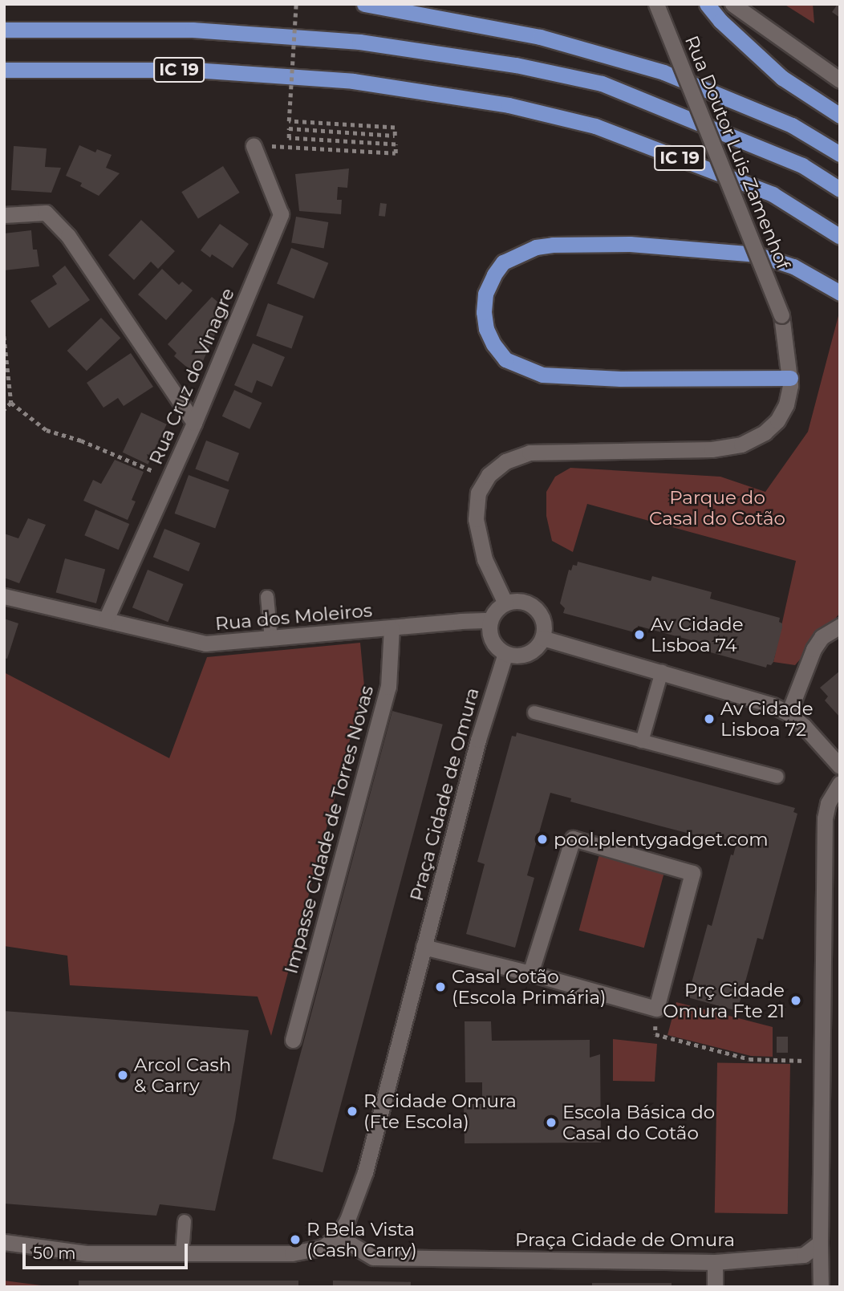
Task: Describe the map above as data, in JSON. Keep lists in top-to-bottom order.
{
  "streets": {
    "highway": ["IC 19"],
    "street": [
      "Rua Doutor Luis Zamenhof",
      "Rua Cruz do Vinagre",
      "Rua dos Moleiros",
      "Praça Cidade de Omura",
      "Impasse Cidade de Torres Novas"
    ]
  },
  "crossings": [
    ["Rua Doutor Luis Zamenhof", "Rua dos Moleiros"],
    ["Rua Doutor Luis Zamenhof", "Praça Cidade de Omura"],
    ["Rua Cruz do Vinagre", "Rua dos Moleiros"],
    ["Rua dos Moleiros", "Praça Cidade de Omura"],
    ["Rua dos Moleiros", "Impasse Cidade de Torres Novas"]
  ],
  "parks": ["Parque do Casal do Cotão"],
  "places": [
    "Av Cidade Lisboa 74",
    "Av Cidade Lisboa 72",
    "pool.plentygadget.com",
    "Casal Cotão (Escola Primária)",
    "Prç Cidade Omura Fte 21",
    "Arcol Cash & Carry",
    "R Cidade Omura (Fte Escola)",
    "Escola Básica do Casal do Cotão",
    "R Bela Vista (Cash Carry)"
  ],
  "scale_bar": "50 m"
}
